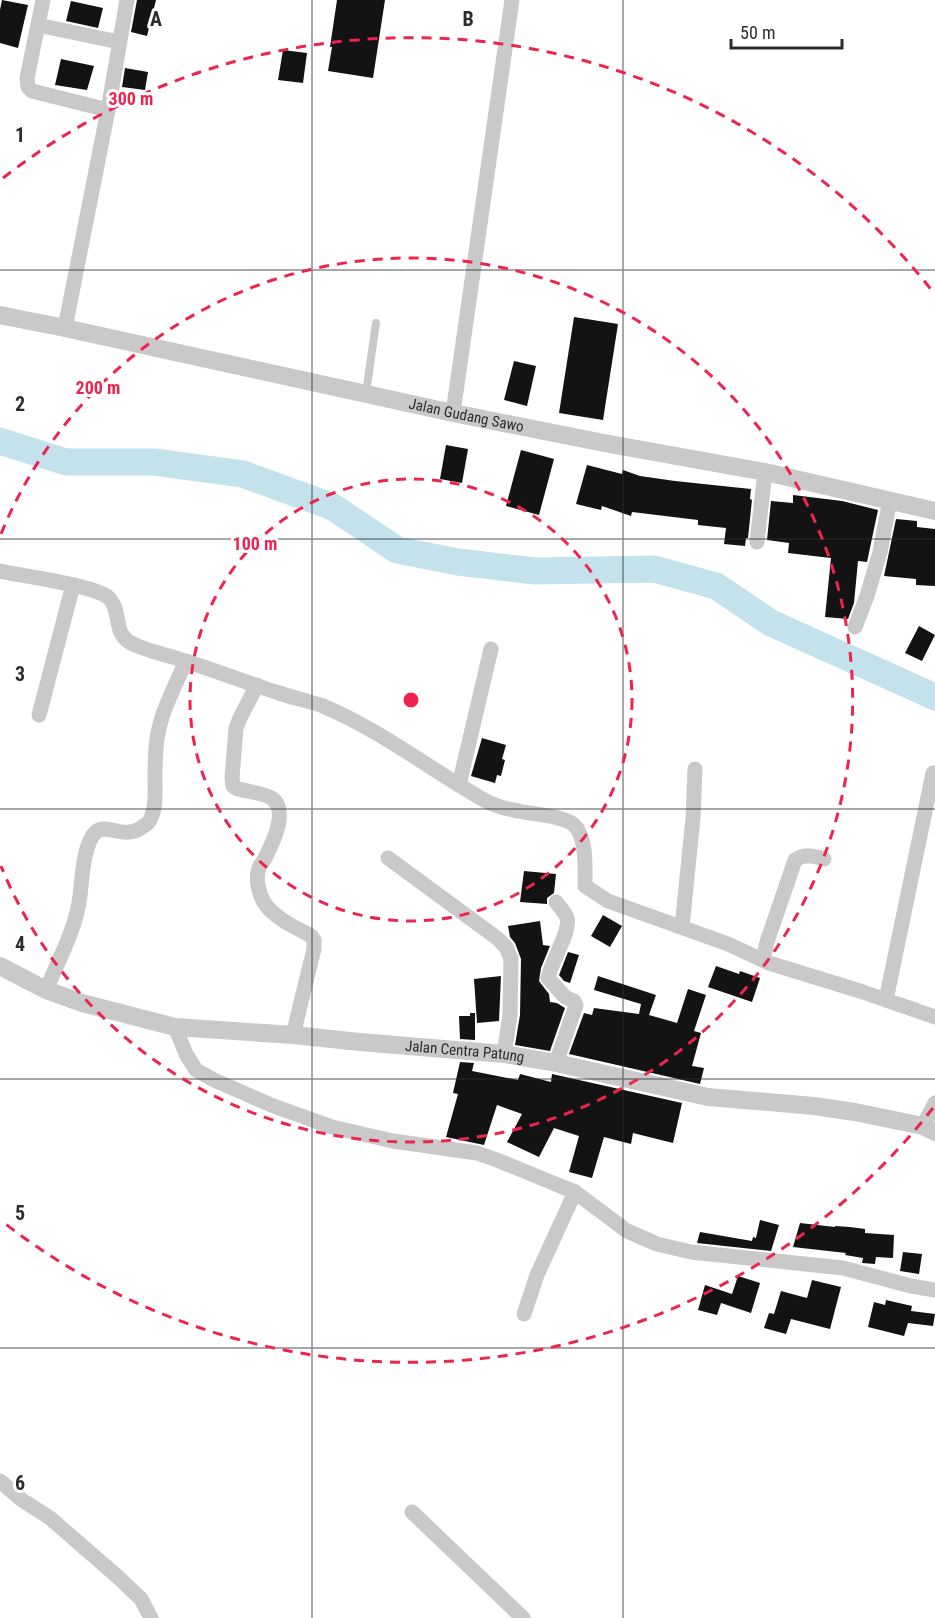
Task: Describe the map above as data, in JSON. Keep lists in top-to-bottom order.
{
  "streets": {
    "street": ["Jalan Gudang Sawo", "Jalan Centra Patung"]
  },
  "scale_bar": "50 m",
  "grid": {
    "columns": ["A", "B"],
    "rows": [
      "1",
      "2",
      "3",
      "4",
      "5",
      "6"
    ]
  },
  "rings": ["300 m", "200 m", "100 m"]
}
